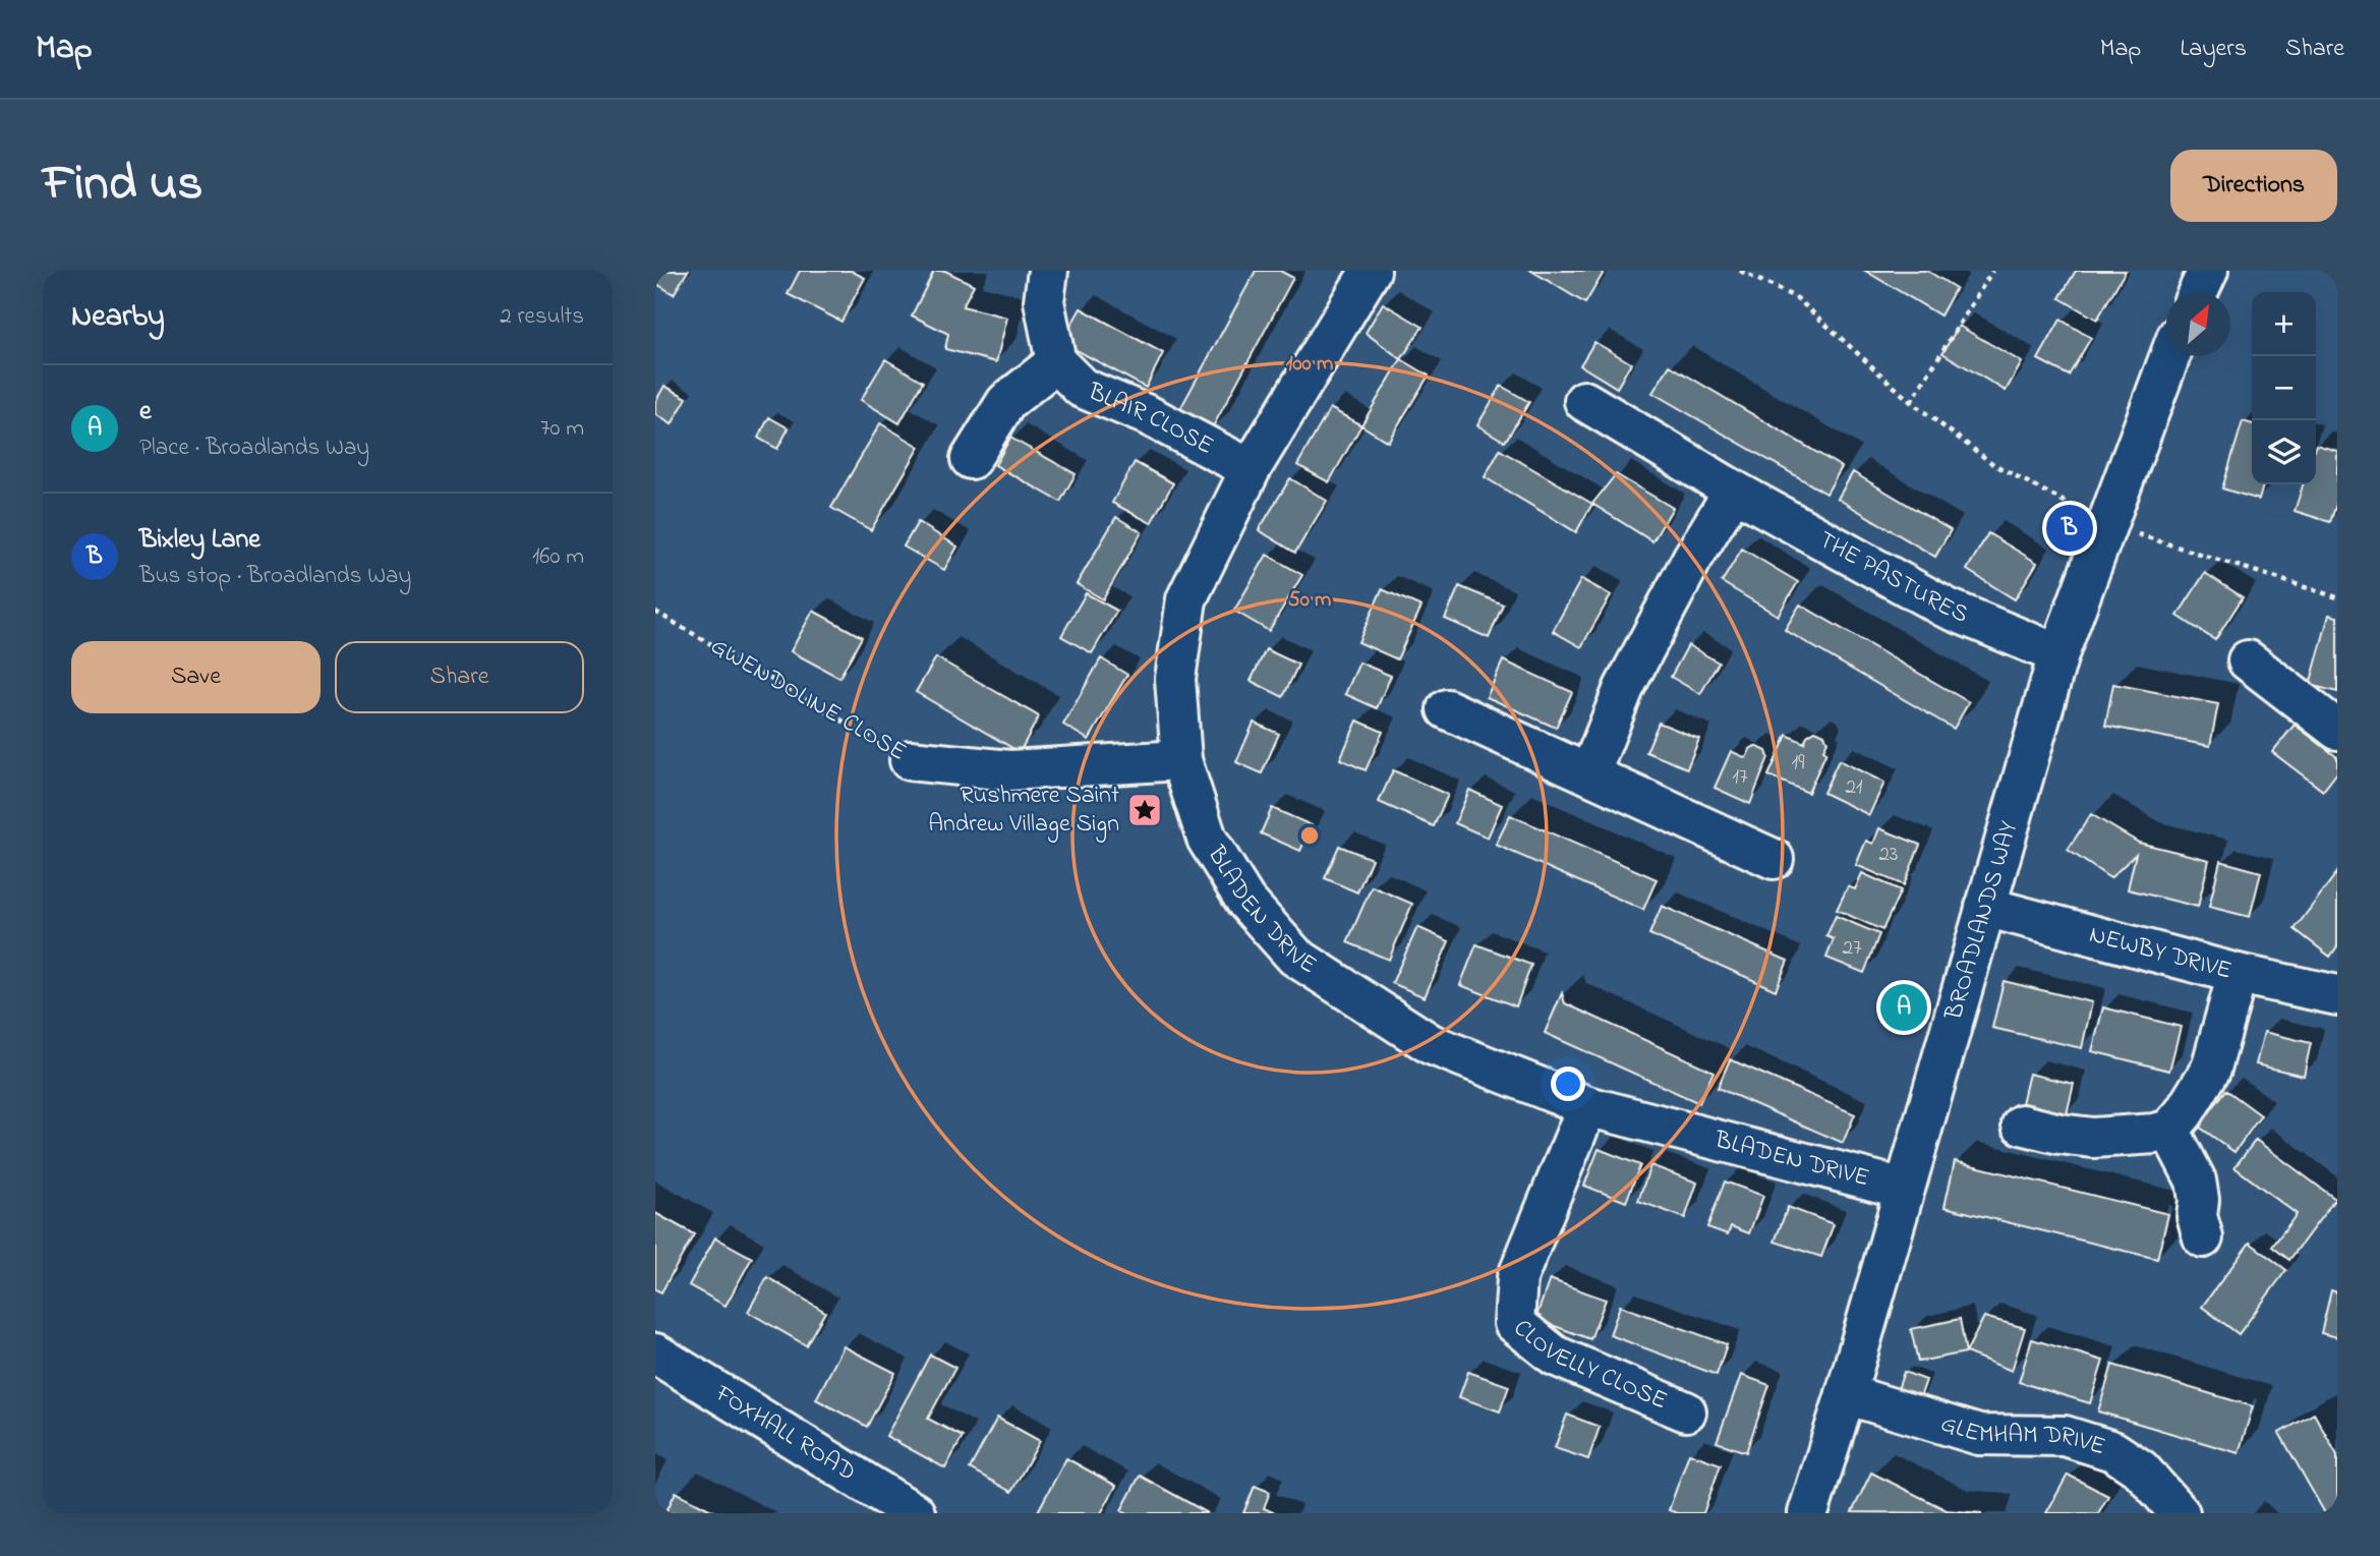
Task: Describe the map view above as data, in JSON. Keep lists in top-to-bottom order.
{
  "streets": {
    "street": [
      "BLAIR CLOSE",
      "THE PASTURES",
      "GWENDOLINE CLOSE",
      "BLADEN DRIVE",
      "BROADLANDS WAY",
      "NEWBY DRIVE",
      "CLOVELLY CLOSE",
      "FOXHALL ROAD",
      "GLEMHAM DRIVE"
    ]
  },
  "crossings": [
    ["BLAIR CLOSE", "BLADEN DRIVE"],
    ["THE PASTURES", "BROADLANDS WAY"],
    ["GWENDOLINE CLOSE", "BLADEN DRIVE"],
    ["BLADEN DRIVE", "BROADLANDS WAY"],
    ["BLADEN DRIVE", "CLOVELLY CLOSE"],
    ["BROADLANDS WAY", "NEWBY DRIVE"],
    ["BROADLANDS WAY", "GLEMHAM DRIVE"]
  ],
  "places": {
    "place": ["Rushmere Saint Andrew Village Sign"]
  },
  "house_numbers": [
    "19",
    "17",
    "21",
    "23",
    "27"
  ],
  "north": "top right",
  "page": {
    "header": "Map",
    "nav": ["Map", "Layers", "Share"],
    "title": "Find us",
    "buttons": [
      "Directions",
      ["Save", "Share"]
    ],
    "heading": ["Nearby", "2 results"],
    "map_buttons": ["+", "−"],
    "list": [
      {
        "mark": "A",
        "name": "e",
        "note": "Place · Broadlands Way",
        "value": "70 m"
      },
      {
        "mark": "B",
        "name": "Bixley Lane",
        "note": "Bus stop · Broadlands Way",
        "value": "160 m"
      }
    ],
    "pins": ["B", "A"]
  },
  "rings": ["100 m", "50 m"]
}
